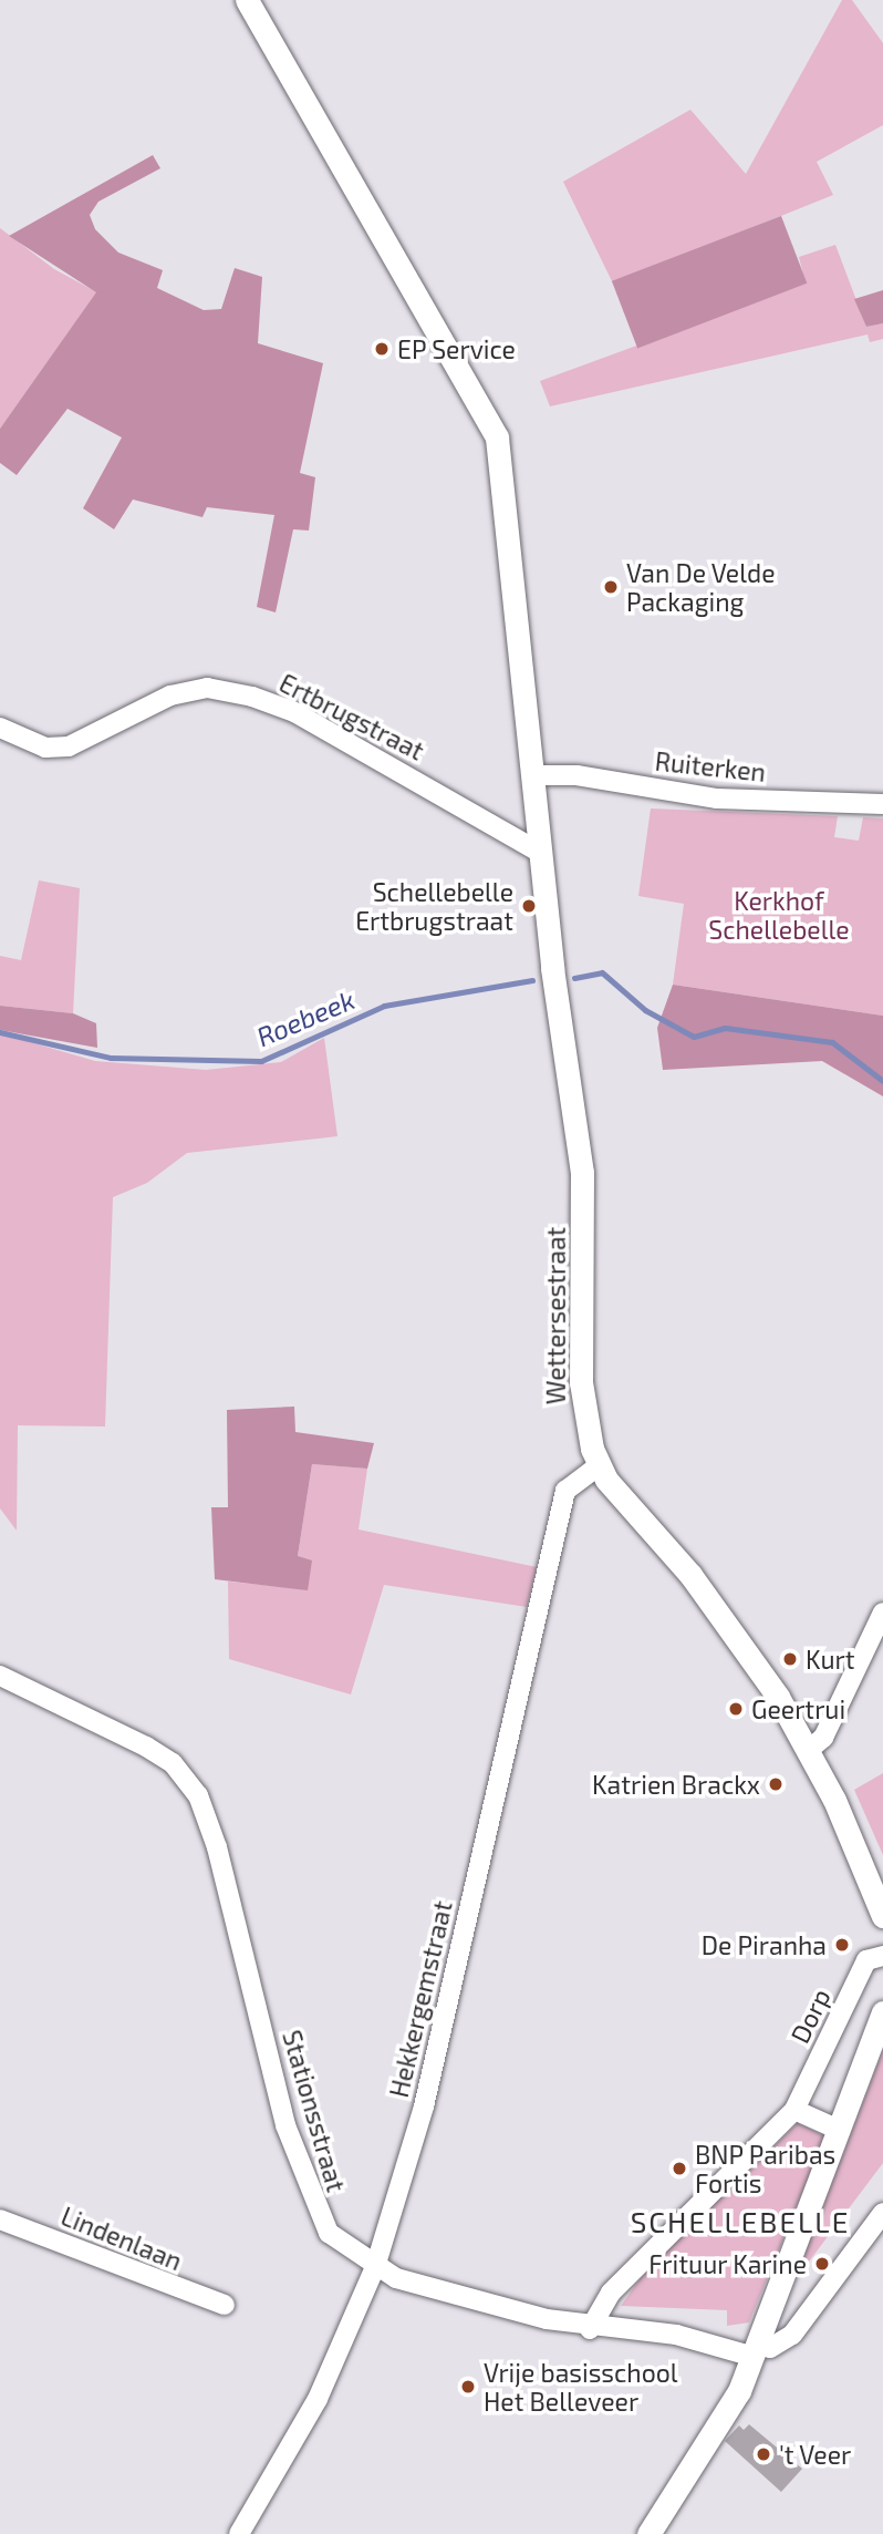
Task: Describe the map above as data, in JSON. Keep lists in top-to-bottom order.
{
  "streets": {
    "main road": ["Wettersestraat"],
    "street": [
      "Ertbrugstraat",
      "Ruiterken",
      "Hekkergemstraat",
      "Dorp",
      "Stationsstraat",
      "Lindenlaan"
    ]
  },
  "crossings": [
    ["Ertbrugstraat", "Wettersestraat"],
    ["Ruiterken", "Wettersestraat"],
    ["Wettersestraat", "Hekkergemstraat"],
    ["Hekkergemstraat", "Stationsstraat"],
    ["Dorp", "Stationsstraat"]
  ],
  "districts": ["SCHELLEBELLE"],
  "water": ["Roebeek"],
  "parks": ["Kerkhof Schellebelle"],
  "places": [
    "EP Service",
    "Van De Velde Packaging",
    "Schellebelle Ertbrugstraat",
    "Kurt",
    "Geertrui",
    "Katrien Brackx",
    "De Piranha",
    "BNP Paribas Fortis",
    "Frituur Karine",
    "Vrije basisschool Het Belleveer",
    "'t Veer"
  ]
}
